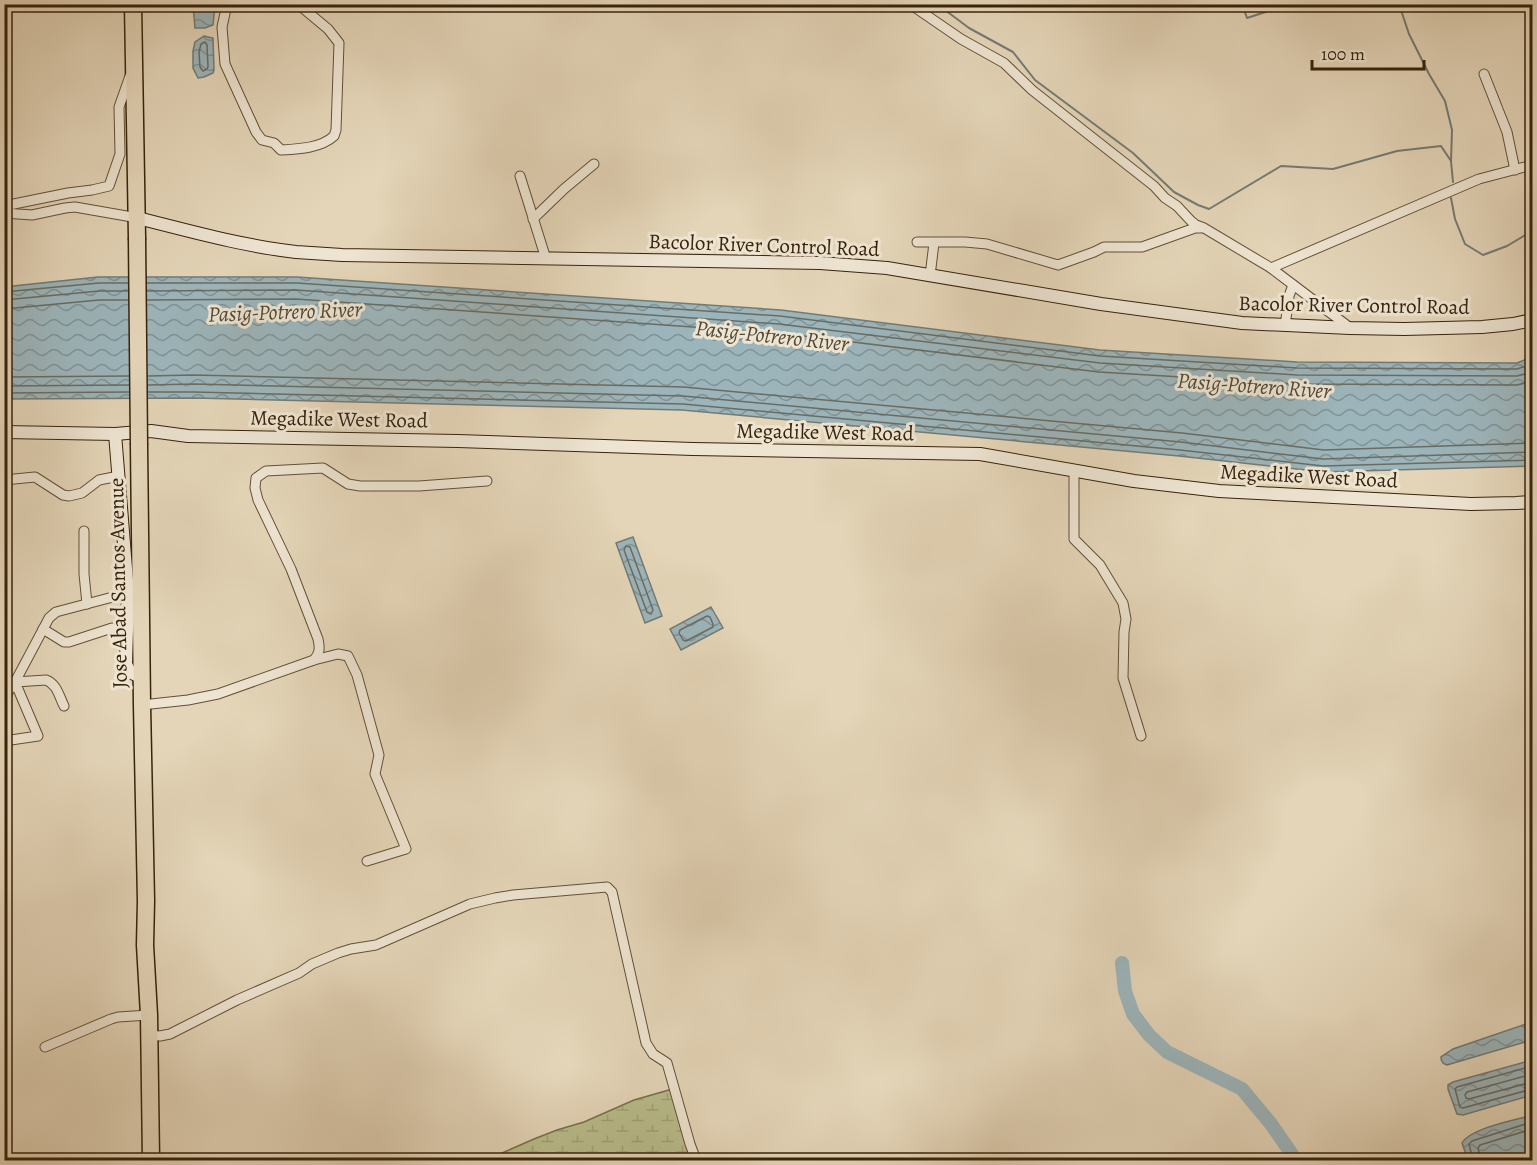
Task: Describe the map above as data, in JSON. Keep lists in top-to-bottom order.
{
  "streets": {
    "highway": ["Jose Abad Santos Avenue"],
    "street": ["Bacolor River Control Road", "Megadike West Road"]
  },
  "crossings": [
    ["Bacolor River Control Road", "Jose Abad Santos Avenue"]
  ],
  "water": ["Pasig-Potrero River"],
  "scale_bar": "100 m"
}
